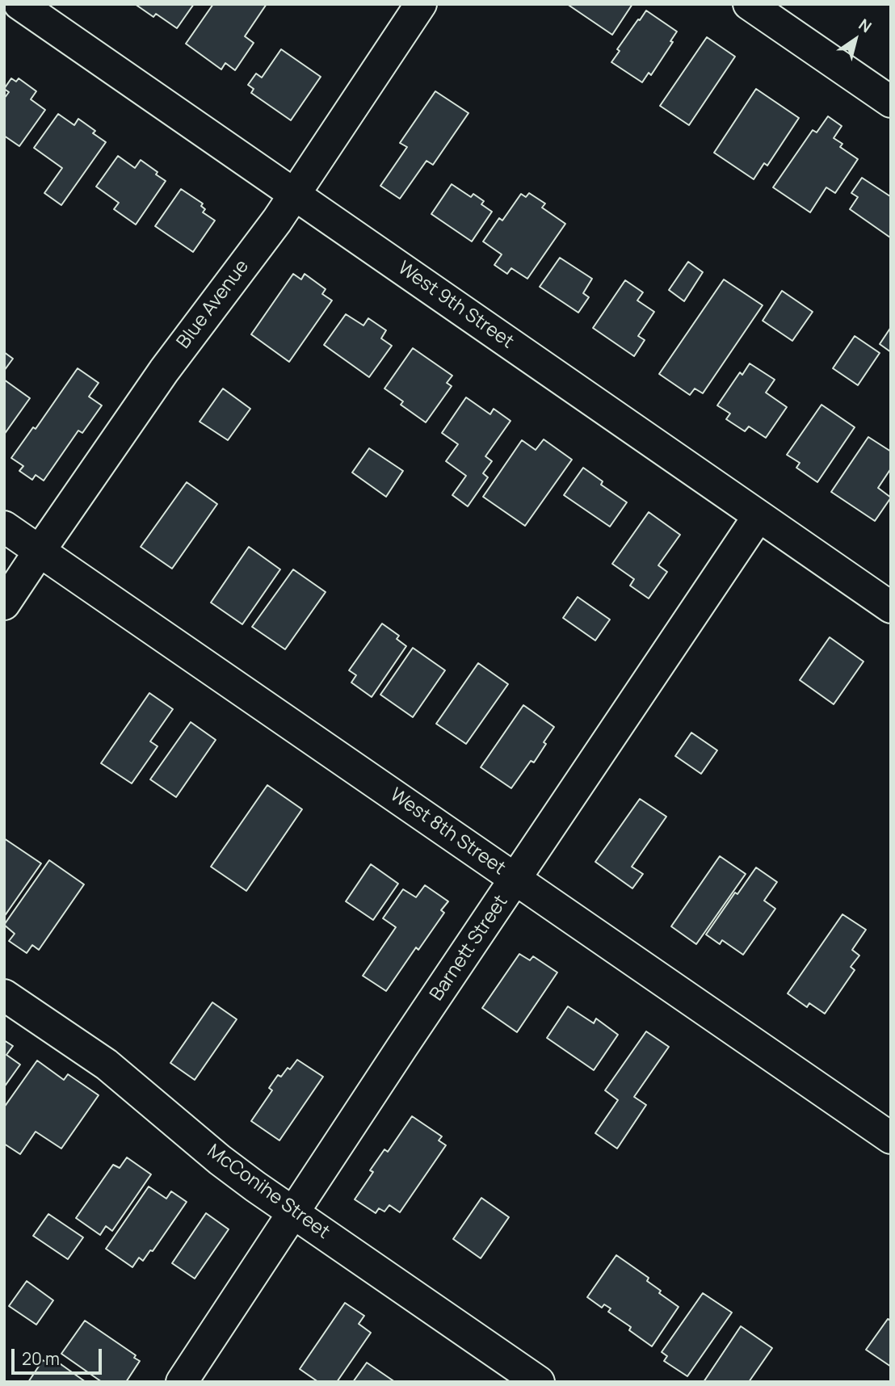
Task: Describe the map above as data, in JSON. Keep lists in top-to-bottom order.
{
  "streets": {
    "street": [
      "Blue Avenue",
      "West 9th Street",
      "West 8th Street",
      "Barnett Street",
      "McConihe Street"
    ]
  },
  "crossings": [
    ["Blue Avenue", "West 9th Street"],
    ["Blue Avenue", "West 8th Street"],
    ["West 9th Street", "Barnett Street"],
    ["West 8th Street", "Barnett Street"],
    ["Barnett Street", "McConihe Street"]
  ],
  "scale_bar": "20 m",
  "north": "top right"
}
